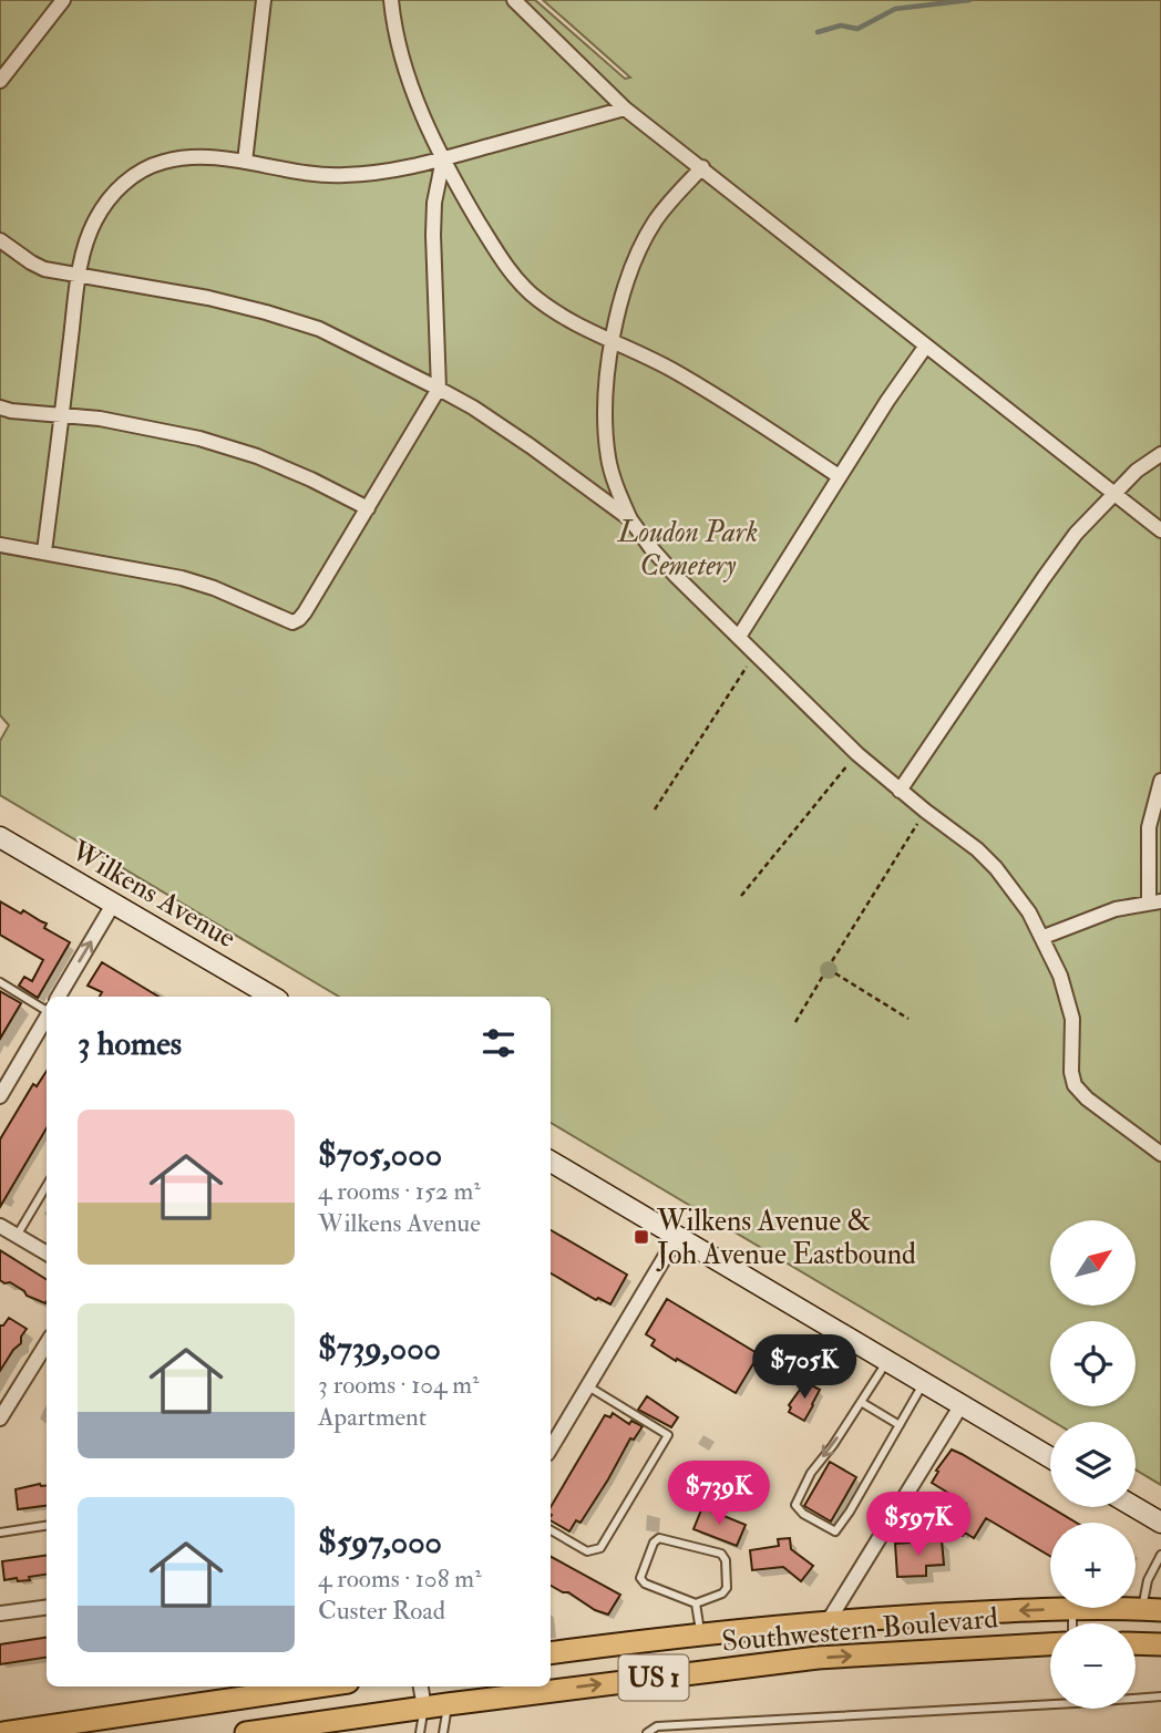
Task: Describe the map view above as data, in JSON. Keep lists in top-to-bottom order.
{
  "streets": {
    "main road": ["Wilkens Avenue", "Southwestern Boulevard", "US 1"]
  },
  "parks": ["Loudon Park Cemetery"],
  "places": {
    "transit": ["Wilkens Avenue & Joh Avenue Eastbound"]
  },
  "north": "top right",
  "page": {
    "heading": "3 homes",
    "list": [
      {
        "name": "$705,000",
        "note": "4 rooms · 152 m² · Wilkens Avenue"
      },
      {
        "name": "$739,000",
        "note": "3 rooms · 104 m² · Apartment"
      },
      {
        "name": "$597,000",
        "note": "4 rooms · 108 m² · Custer Road"
      }
    ],
    "map_buttons": ["+", "−"],
    "price": ["$705K", "$739K", "$597K"]
  }
}
